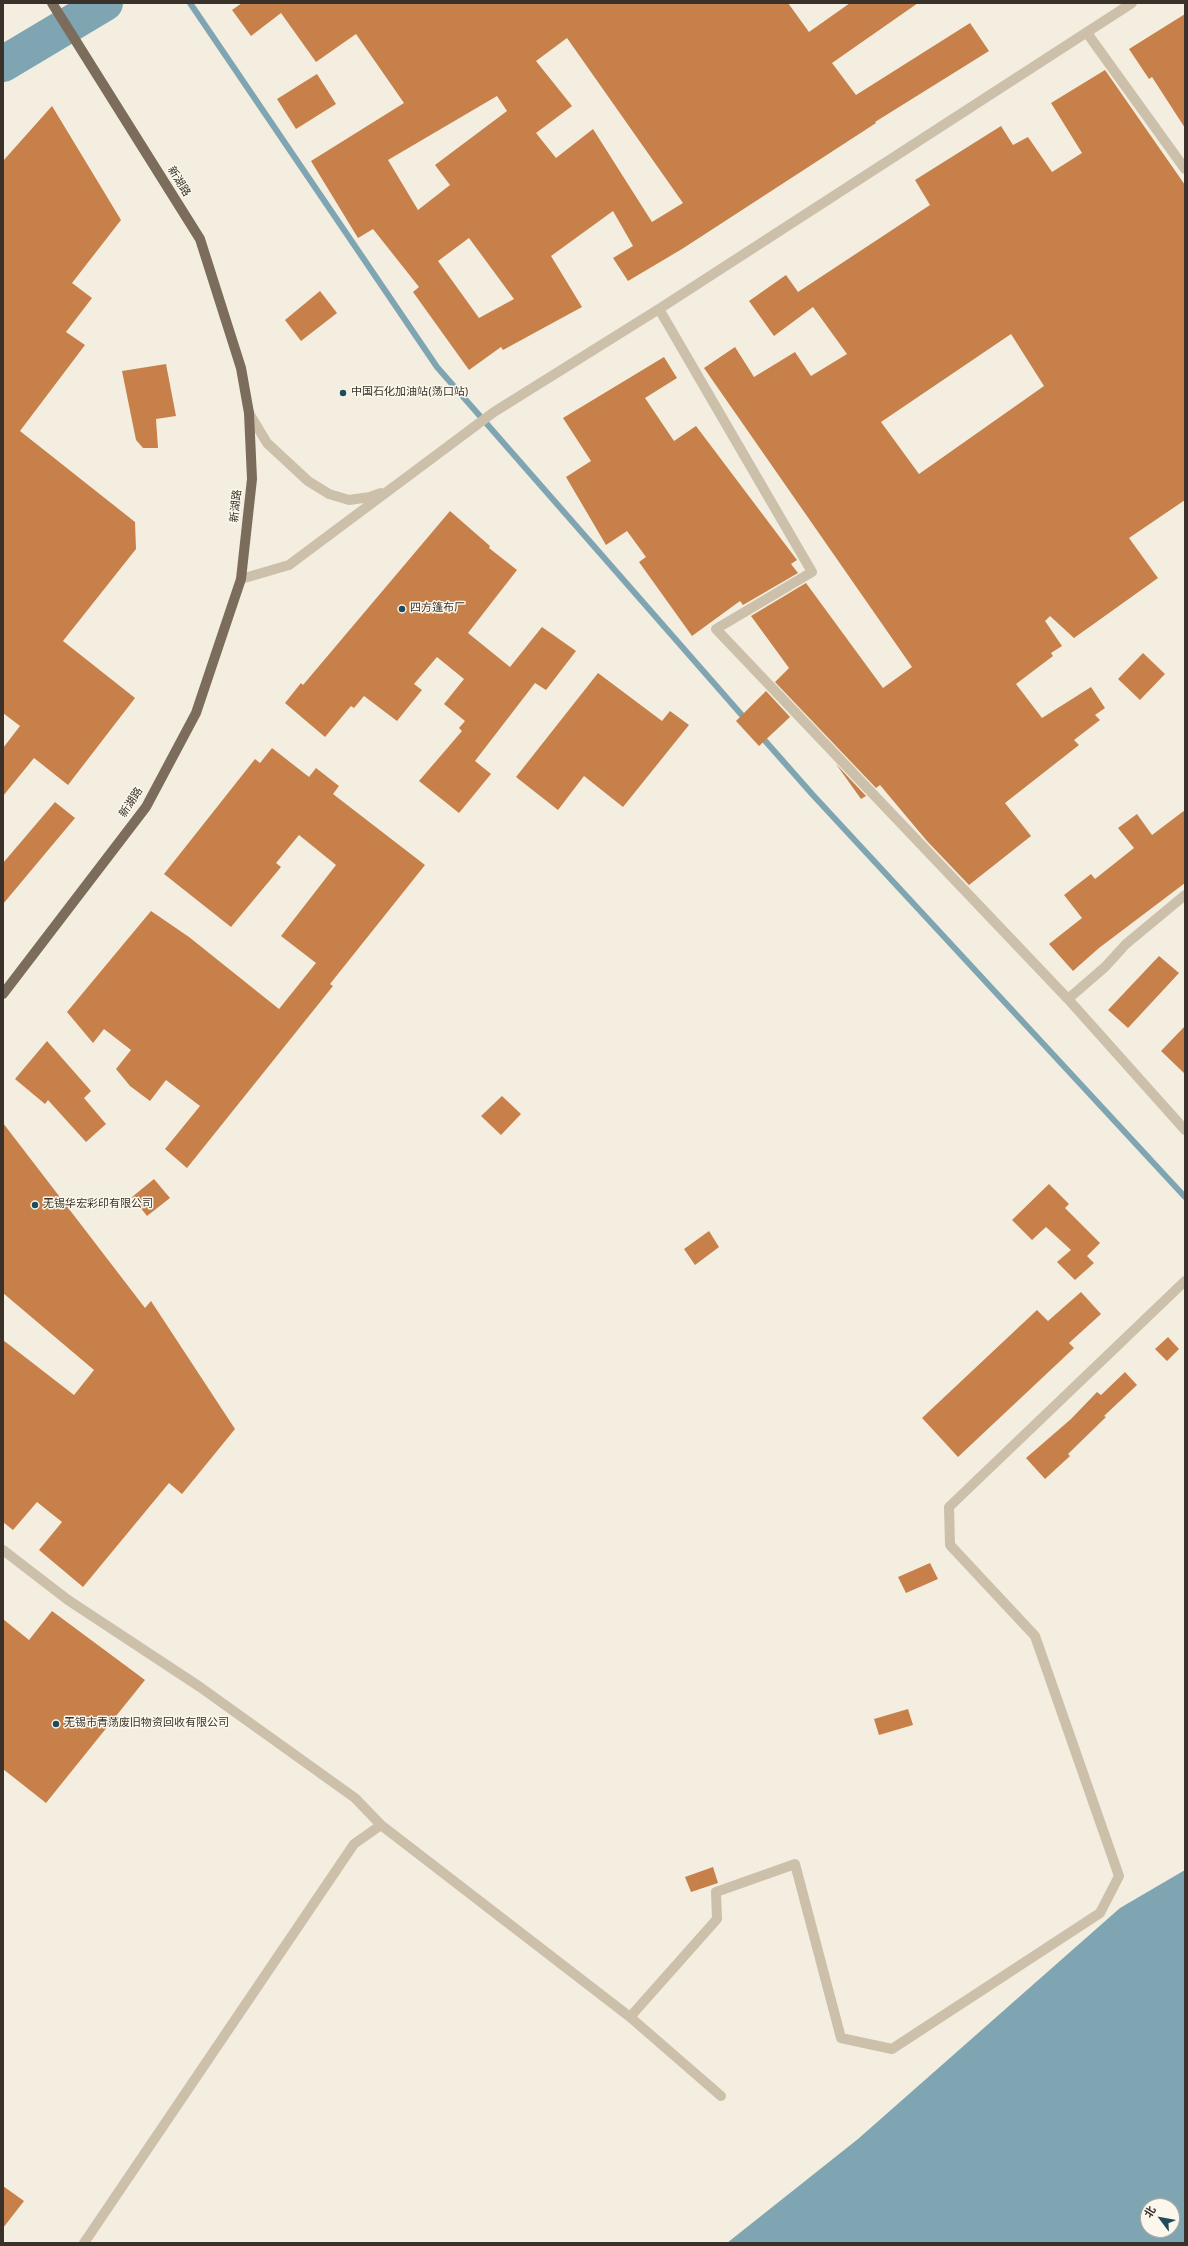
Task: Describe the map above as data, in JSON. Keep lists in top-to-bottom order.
{
  "streets": {
    "main road": ["新湖路"]
  },
  "places": [
    "中国石化加油站(荡口站)",
    "四方篷布厂",
    "无锡华宏彩印有限公司",
    "无锡市青荡废旧物资回收有限公司"
  ],
  "north": "top left"
}
